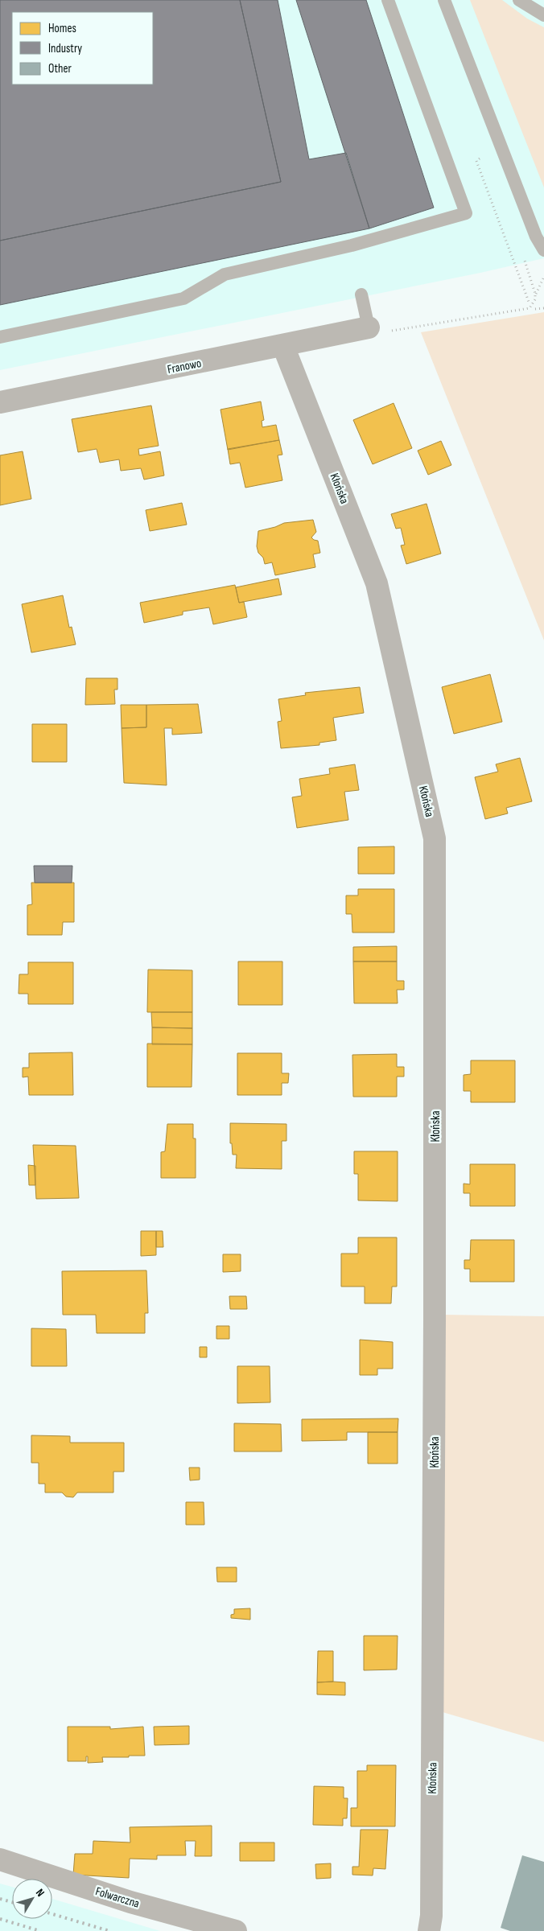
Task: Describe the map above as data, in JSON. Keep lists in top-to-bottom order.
{
  "streets": {
    "street": ["Franowo", "Kłońska", "Folwarczna"]
  },
  "crossings": [
    ["Franowo", "Kłońska"]
  ],
  "legend": ["Homes", "Industry", "Other"],
  "north": "top right"
}
